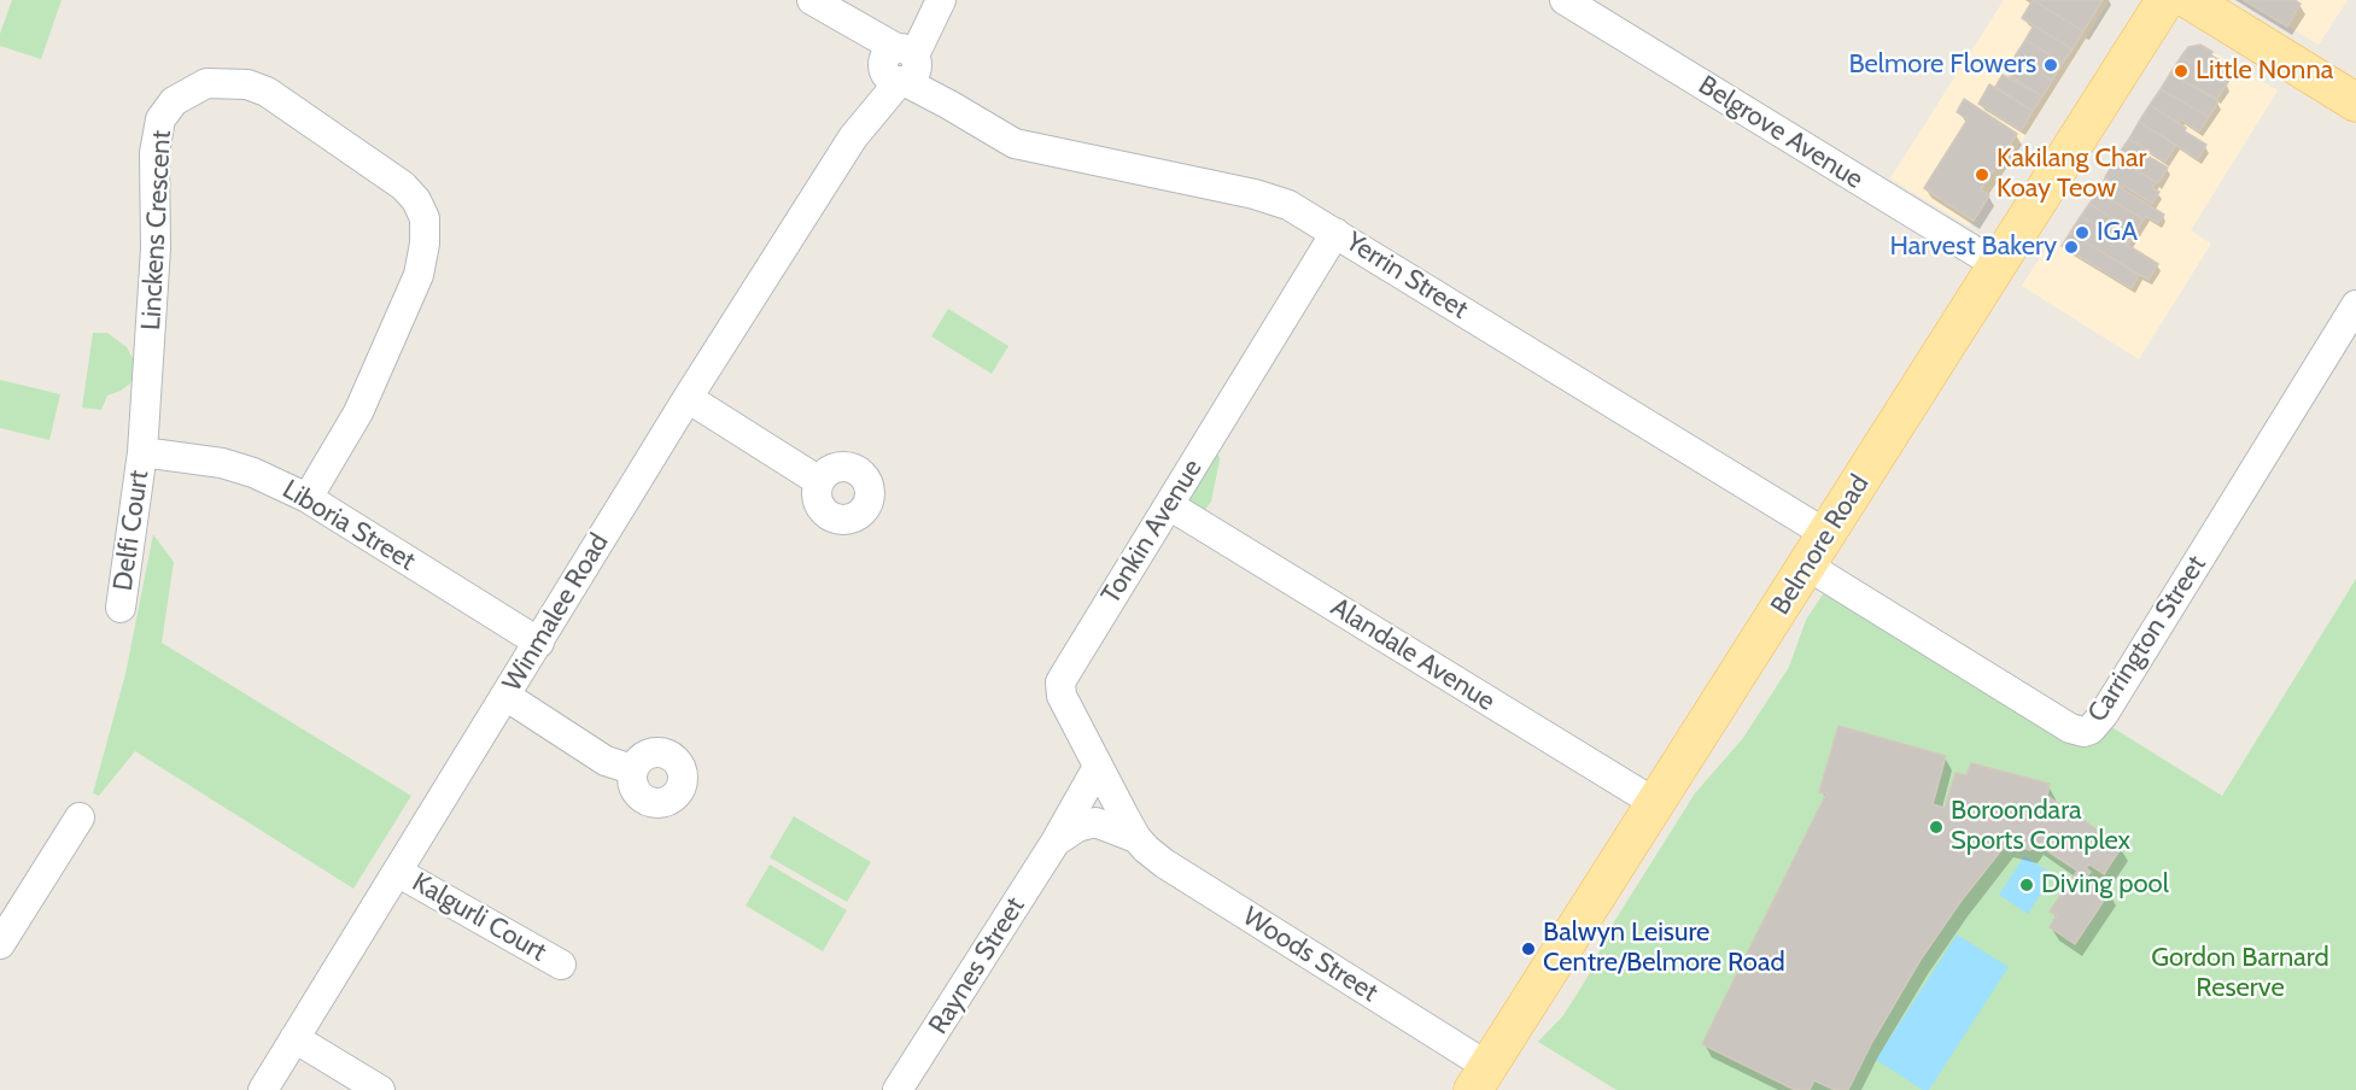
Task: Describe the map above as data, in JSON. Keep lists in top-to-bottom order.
{
  "streets": {
    "main road": ["Belmore Road"],
    "street": [
      "Belgrove Avenue",
      "Linckens Crescent",
      "Yerrin Street",
      "Liboria Street",
      "Delfi Court",
      "Tonkin Avenue",
      "Winmalee Road",
      "Carrington Street",
      "Alandale Avenue",
      "Kalgurli Court",
      "Woods Street",
      "Raynes Street"
    ]
  },
  "crossings": [
    ["Belgrove Avenue", "Belmore Road"],
    ["Linckens Crescent", "Liboria Street"],
    ["Linckens Crescent", "Delfi Court"],
    ["Yerrin Street", "Tonkin Avenue"],
    ["Yerrin Street", "Belmore Road"],
    ["Yerrin Street", "Winmalee Road"],
    ["Liboria Street", "Delfi Court"],
    ["Liboria Street", "Winmalee Road"],
    ["Tonkin Avenue", "Alandale Avenue"],
    ["Tonkin Avenue", "Woods Street"],
    ["Tonkin Avenue", "Raynes Street"],
    ["Belmore Road", "Carrington Street"],
    ["Belmore Road", "Alandale Avenue"],
    ["Belmore Road", "Woods Street"],
    ["Winmalee Road", "Kalgurli Court"],
    ["Woods Street", "Raynes Street"]
  ],
  "parks": ["Gordon Barnard Reserve"],
  "places": [
    "Belmore Flowers",
    "Little Nonna",
    "Kakilang Char Koay Teow",
    "IGA",
    "Harvest Bakery",
    "Boroondara Sports Complex",
    "Diving pool",
    "Balwyn Leisure Centre/Belmore Road"
  ]
}
